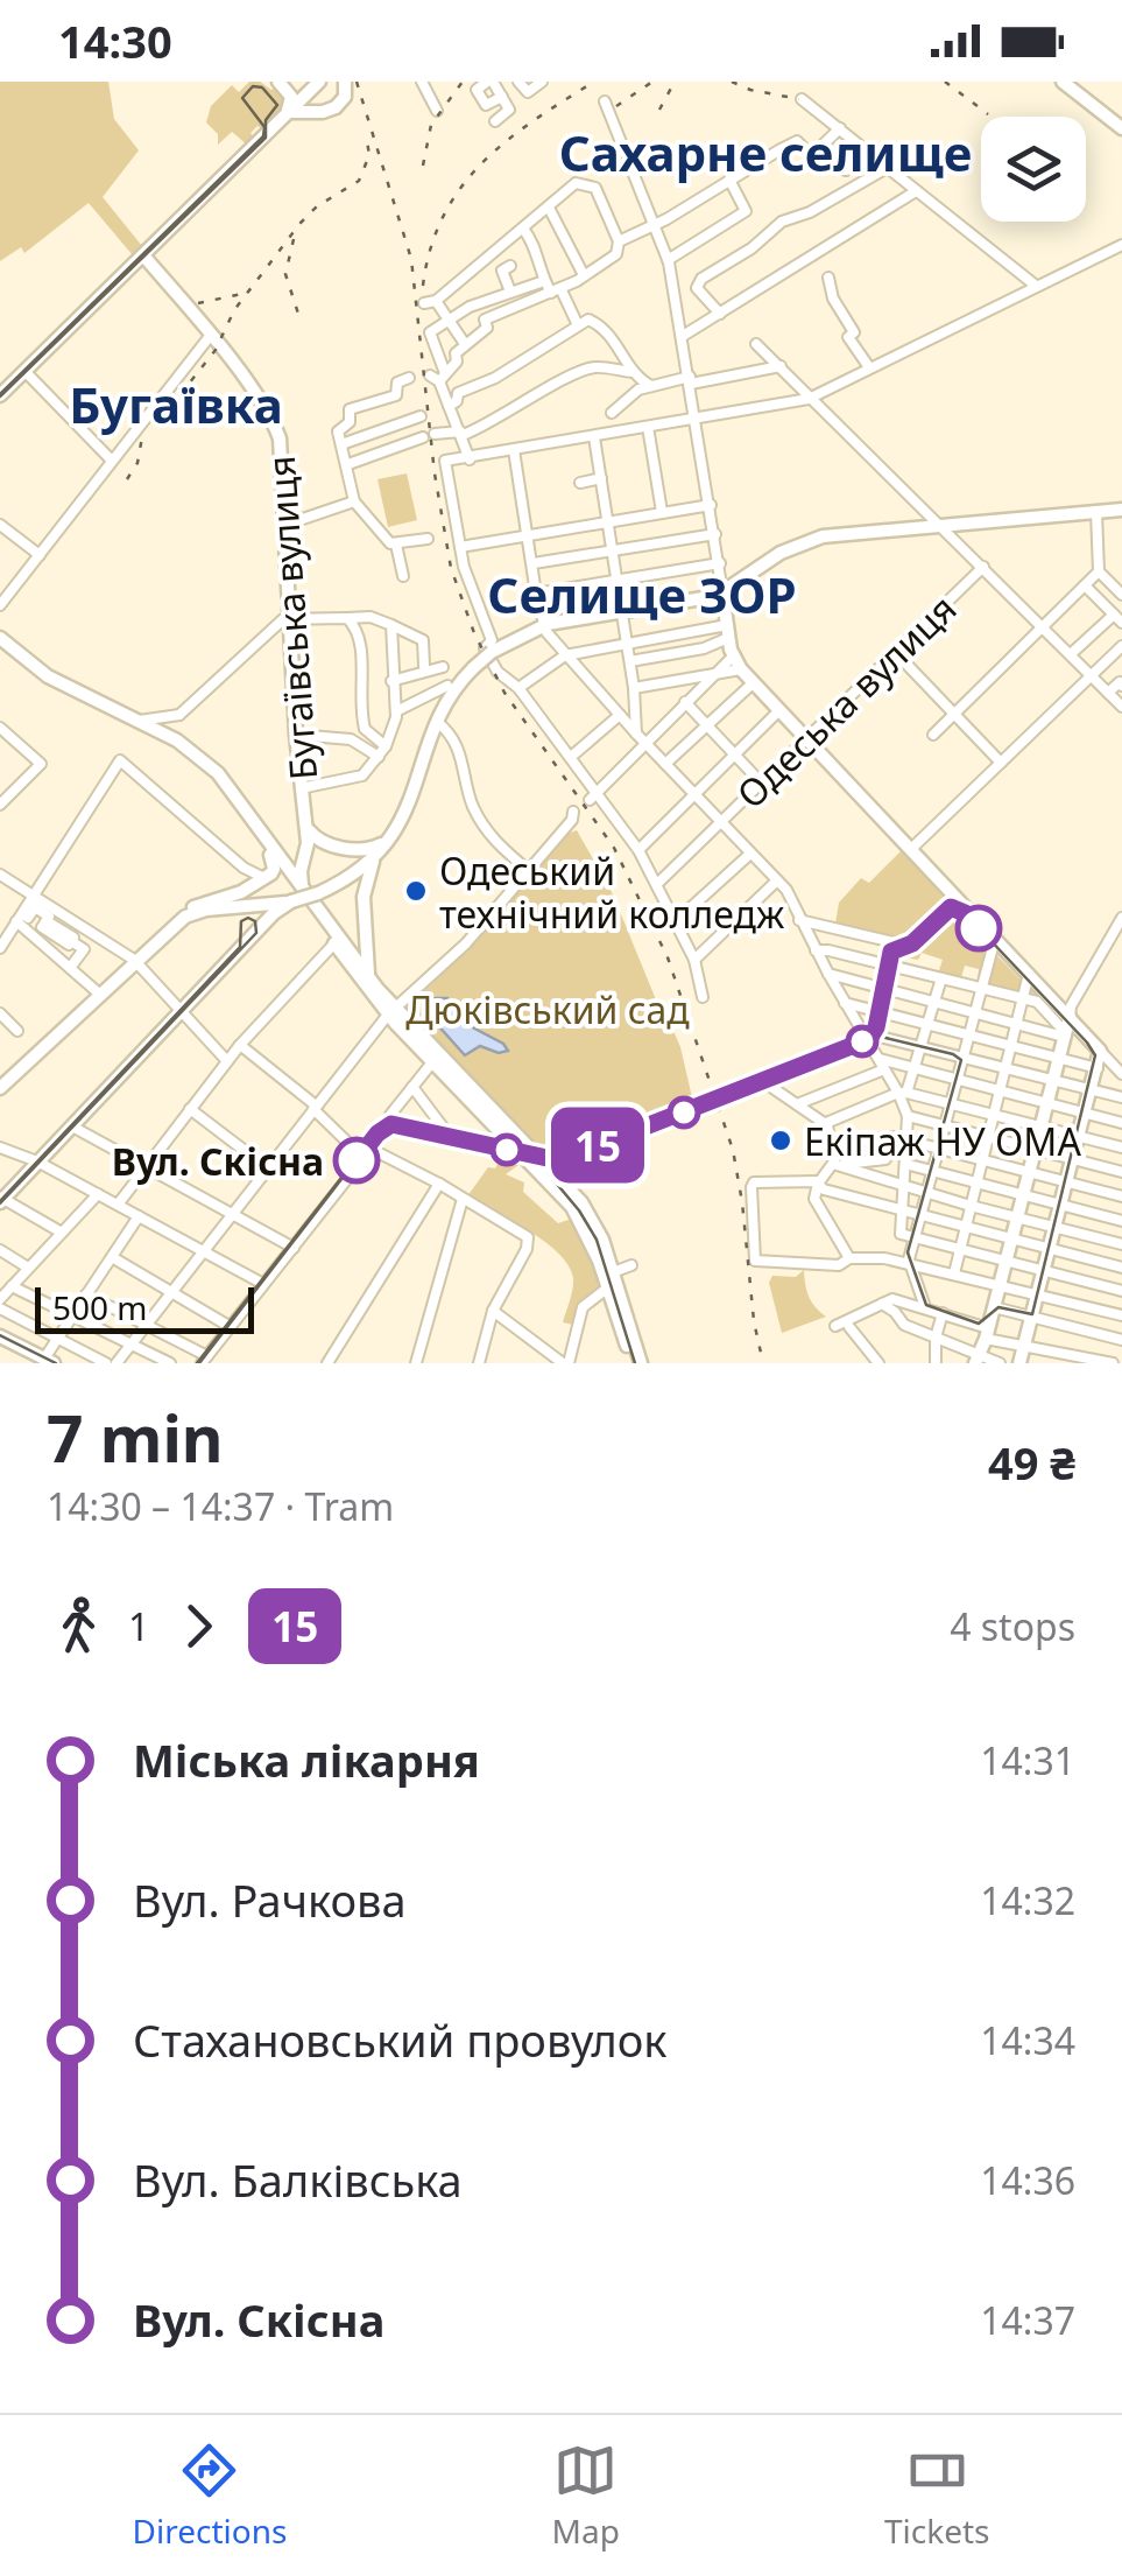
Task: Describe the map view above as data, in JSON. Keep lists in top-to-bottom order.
{
  "streets": {
    "main road": ["Бугаївська вулиця"],
    "street": ["Одеська вулиця"]
  },
  "districts": ["Сахарне селище", "Бугаївка", "Селище ЗОР"],
  "parks": ["Дюківський сад"],
  "places": ["Одеський технічний колледж", "Екіпаж НУ ОМА", "Вул. Скісна"],
  "lines": ["tram line 15"],
  "scale_bar": "500 m",
  "page": {
    "status": "14:30",
    "on_map": "15",
    "scale": "500 m",
    "heading": ["7 min", "14:30 – 14:37 · Tram", "49 ₴"],
    "legs": ["1", "15", "4 stops"],
    "list": [
      {
        "name": "Міська лікарня",
        "value": "14:31"
      },
      {
        "name": "Вул. Рачкова",
        "value": "14:32"
      },
      {
        "name": "Стахановський провулок",
        "value": "14:34"
      },
      {
        "name": "Вул. Балківська",
        "value": "14:36"
      },
      {
        "name": "Вул. Скісна",
        "value": "14:37"
      }
    ],
    "tabs": ["Directions", "Map", "Tickets"]
  }
}
